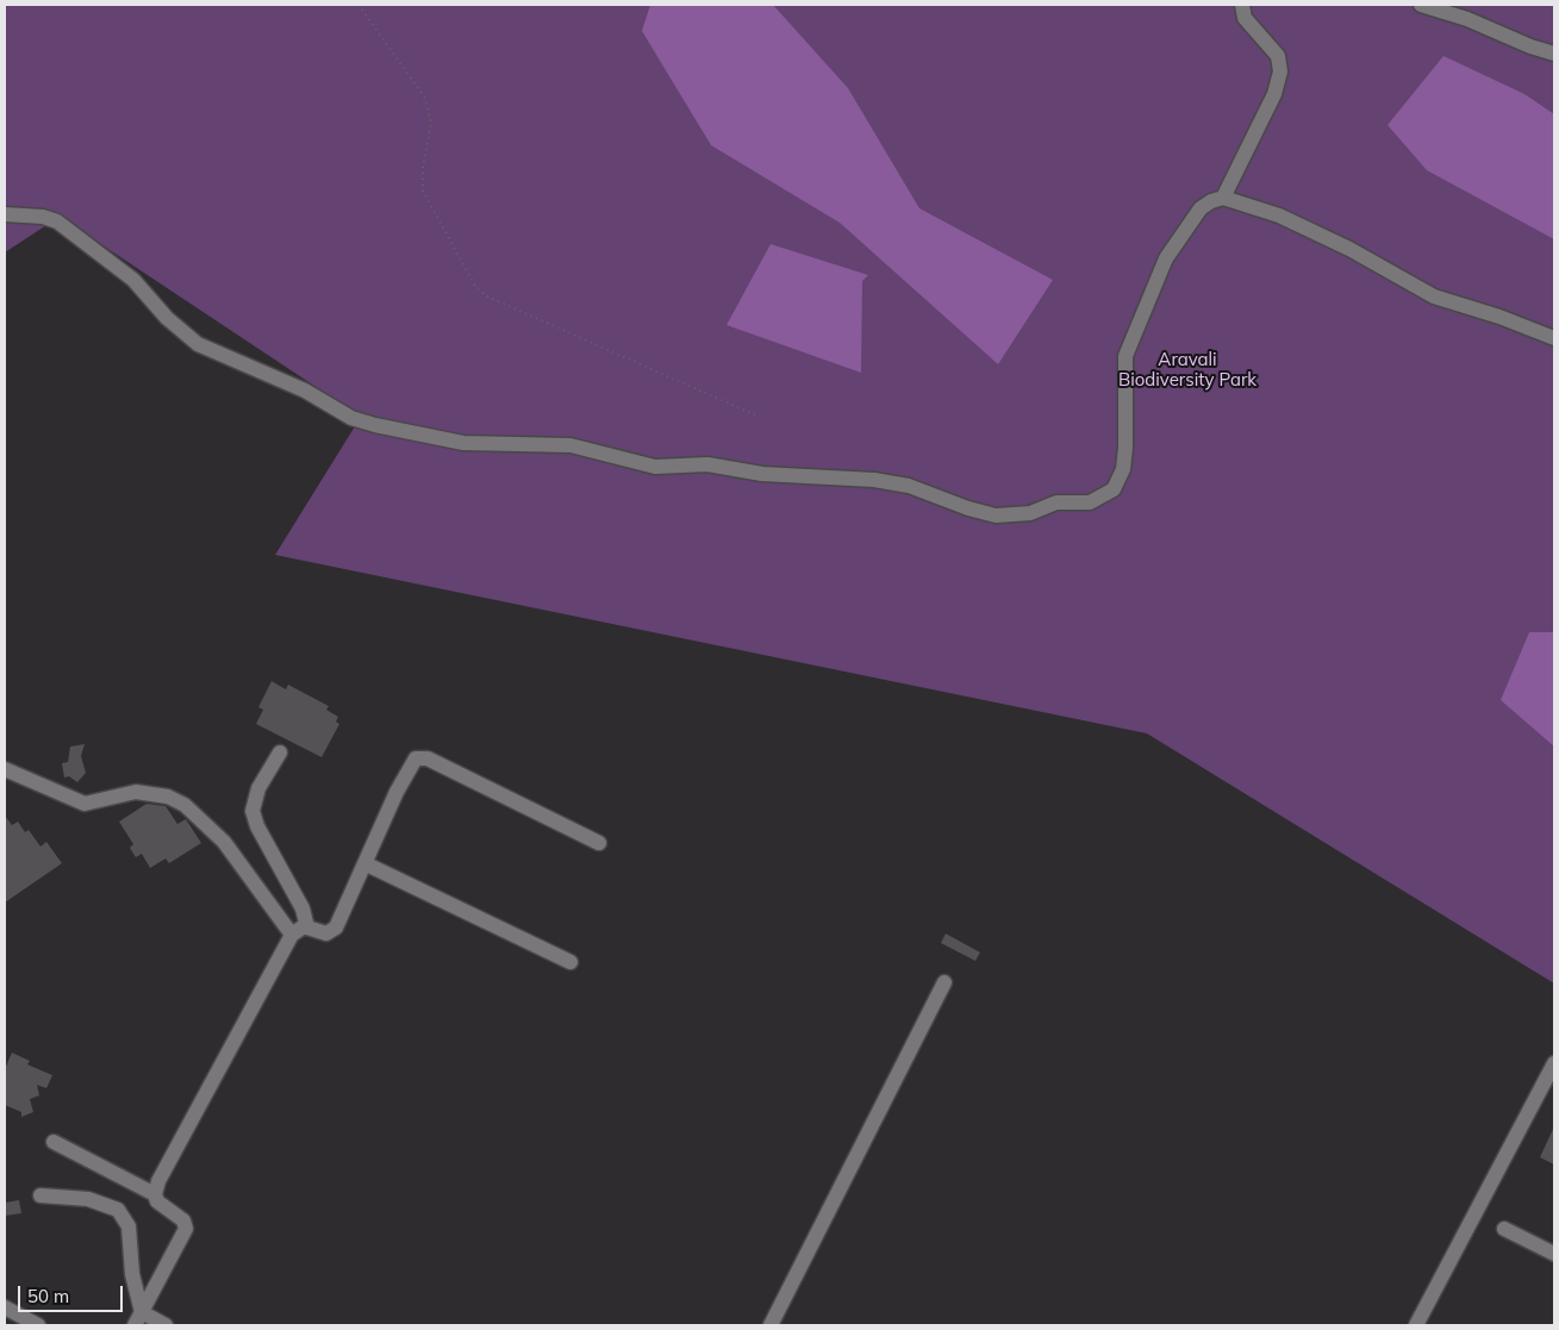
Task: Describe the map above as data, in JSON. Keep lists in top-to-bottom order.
{
  "parks": ["Aravali Biodiversity Park"],
  "scale_bar": "50 m"
}
